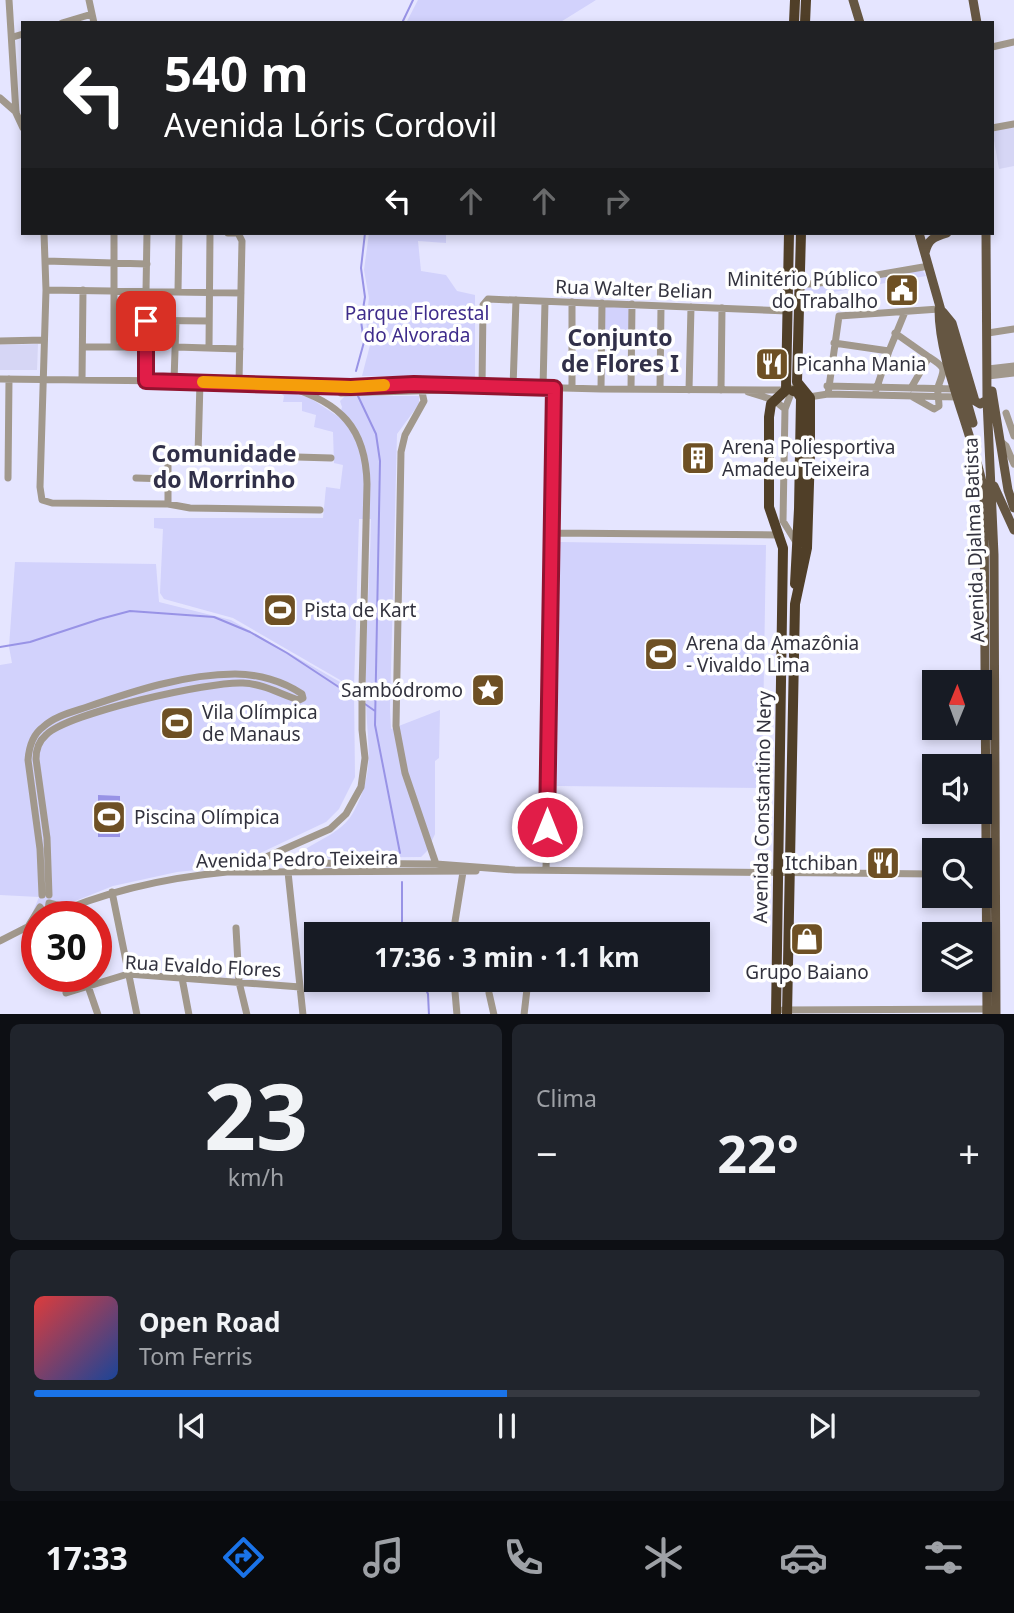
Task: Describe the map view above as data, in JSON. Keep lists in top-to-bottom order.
{
  "streets": {
    "highway": ["Avenida Constantino Nery"],
    "main road": ["Avenida Djalma Batista"],
    "street": ["Rua Walter Belian", "Avenida Pedro Teixeira", "Rua Evaldo Flores"]
  },
  "crossings": [
    ["Avenida Constantino Nery", "Avenida Pedro Teixeira"]
  ],
  "districts": ["Conjunto de Flores I", "Comunidade do Morrinho"],
  "parks": ["Parque Florestal do Alvorada"],
  "places": {
    "public building": ["Minitério Público do Trabalho"],
    "restaurant": ["Picanha Mania", "Itchiban"],
    "building": ["Arena Poliesportiva Amadeu Teixeira"],
    "sports": [
      "Pista de Kart",
      "Arena da Amazônia - Vivaldo Lima",
      "Vila Olímpica de Manaus",
      "Piscina Olímpica"
    ],
    "place": ["Sambódromo"],
    "shop": ["Grupo Baiano"]
  },
  "north": "top",
  "page": {
    "turn": ["540 m", "Avenida Lóris Cordovil"],
    "limit": "30",
    "trip": "17:36 · 3 min · 1.1 km",
    "tile": [
      ["23", "km/h"],
      "Clima"
    ],
    "heat": ["−", "22°", "+"],
    "song": ["Open Road", "Tom Ferris"],
    "tabs": "17:33"
  }
}
